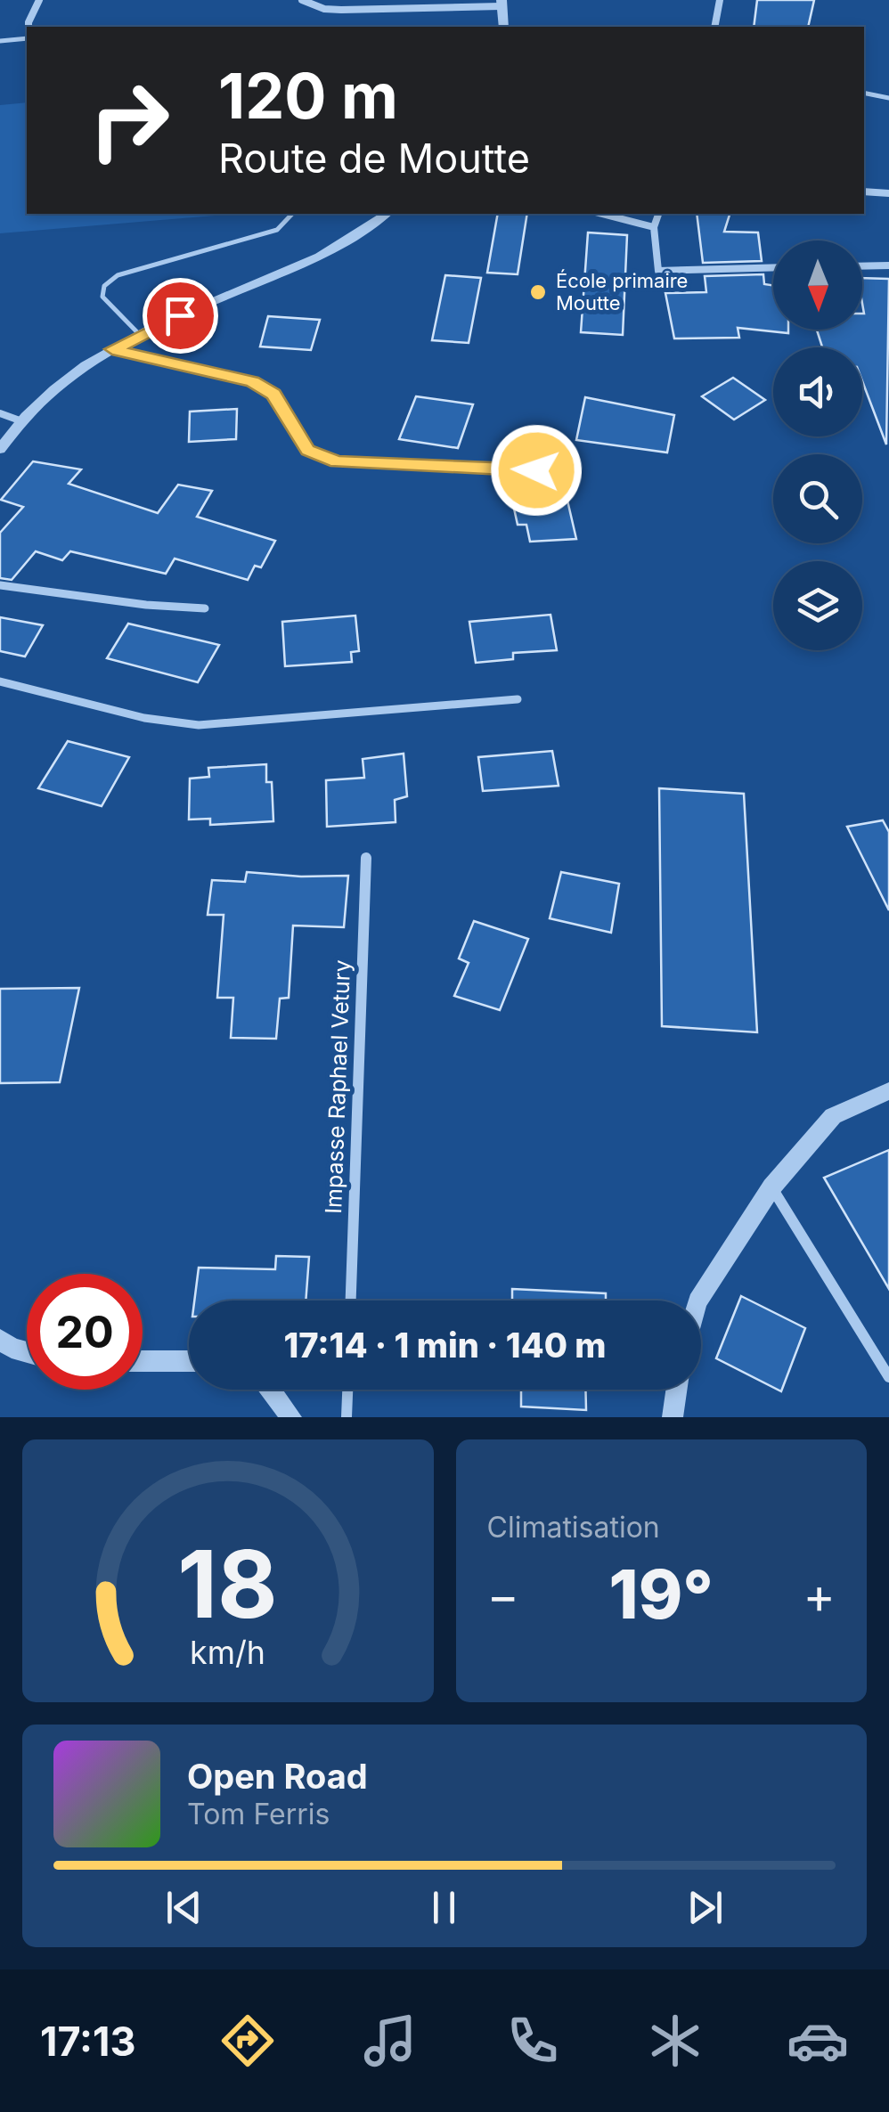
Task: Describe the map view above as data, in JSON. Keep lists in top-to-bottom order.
{
  "streets": {
    "street": ["Impasse Raphael Vetury"]
  },
  "places": ["École primaire Moutte"],
  "north": "bottom",
  "page": {
    "turn": ["120 m", "Route de Moutte"],
    "limit": "20",
    "trip": "17:14 · 1 min · 140 m",
    "tile": "Climatisation",
    "heat": ["−", "19°", "+"],
    "song": ["Open Road", "Tom Ferris"],
    "tabs": "17:13",
    "gauge": ["18", "km/h"]
  }
}
